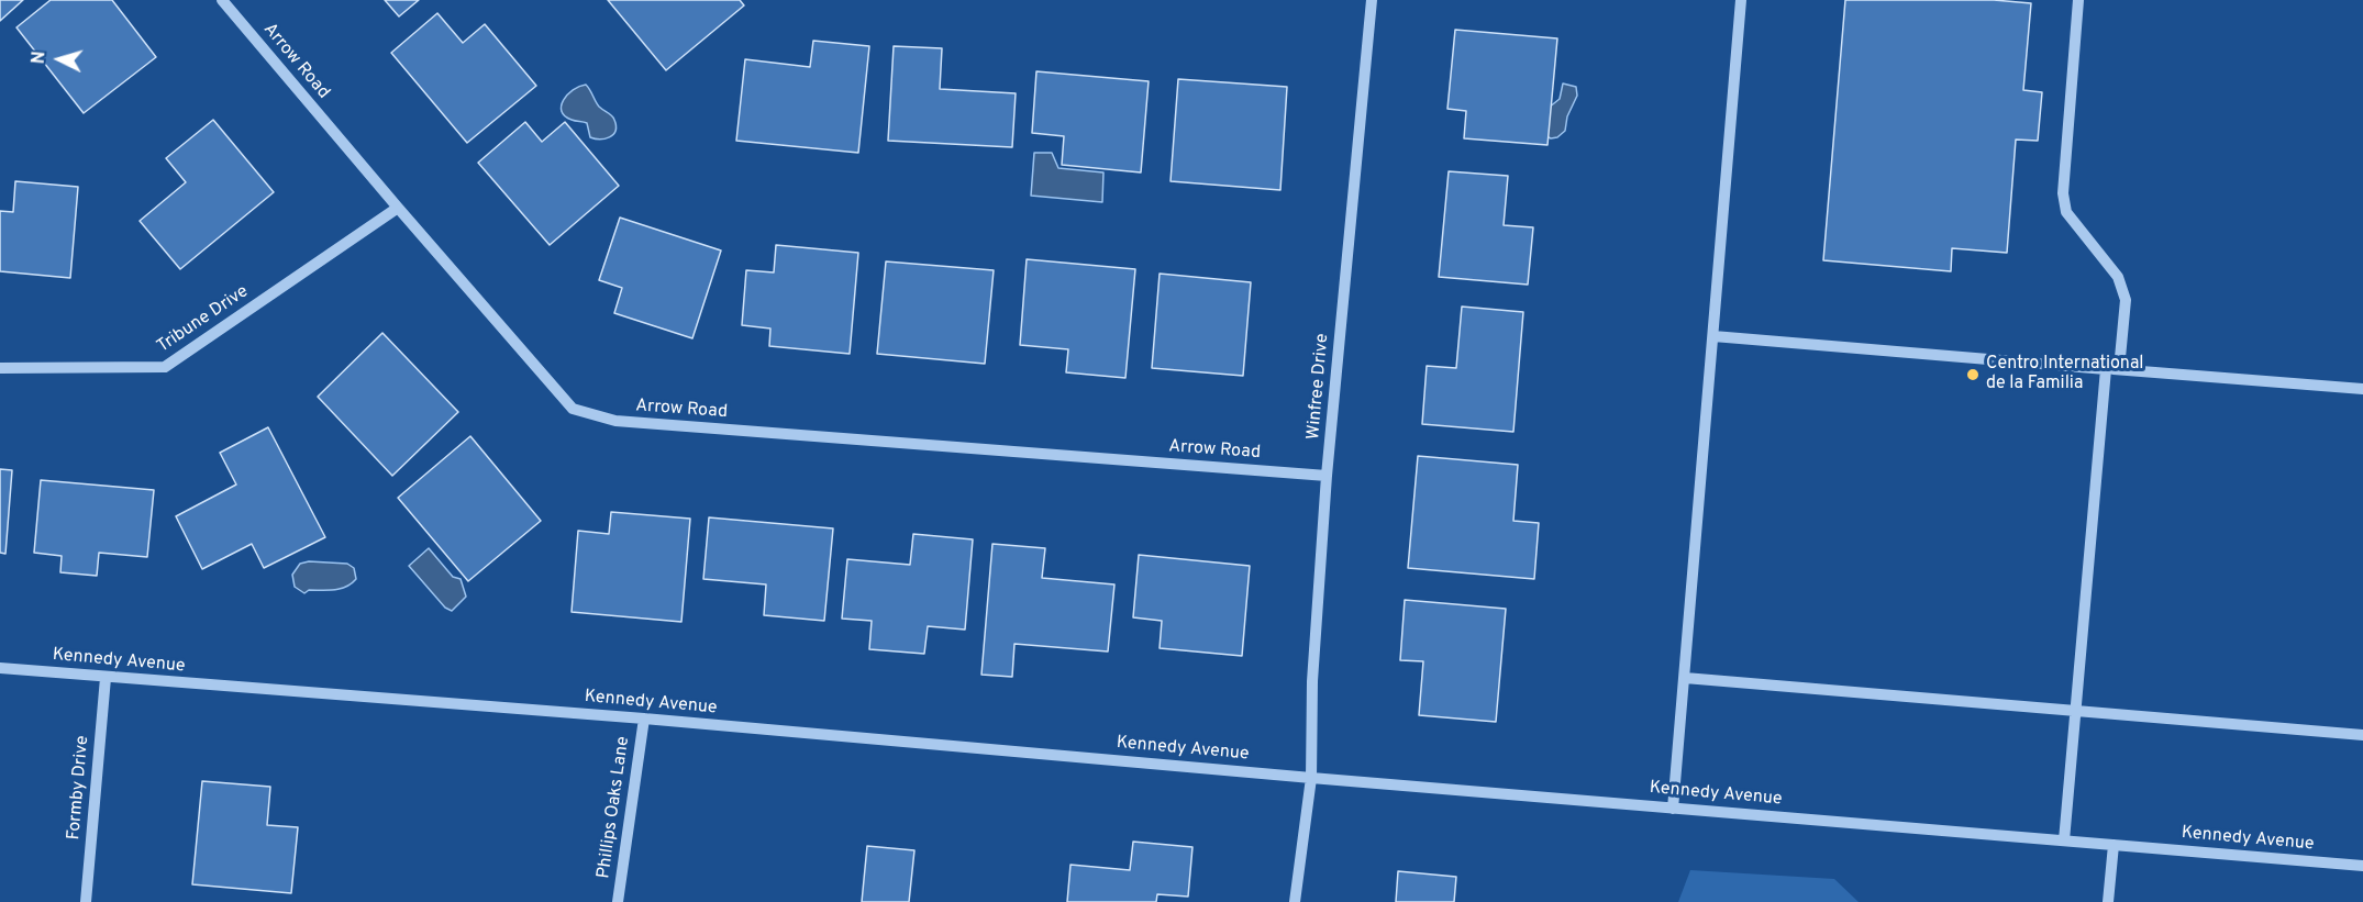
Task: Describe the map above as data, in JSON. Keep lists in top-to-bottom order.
{
  "streets": {
    "street": [
      "Arrow Road",
      "Tribune Drive",
      "Winfree Drive",
      "Kennedy Avenue",
      "Formby Drive",
      "Phillips Oaks Lane"
    ]
  },
  "crossings": [
    ["Arrow Road", "Tribune Drive"],
    ["Arrow Road", "Winfree Drive"],
    ["Winfree Drive", "Kennedy Avenue"],
    ["Kennedy Avenue", "Formby Drive"],
    ["Kennedy Avenue", "Phillips Oaks Lane"]
  ],
  "places": ["Centro International de la Familia"],
  "north": "left"
}
